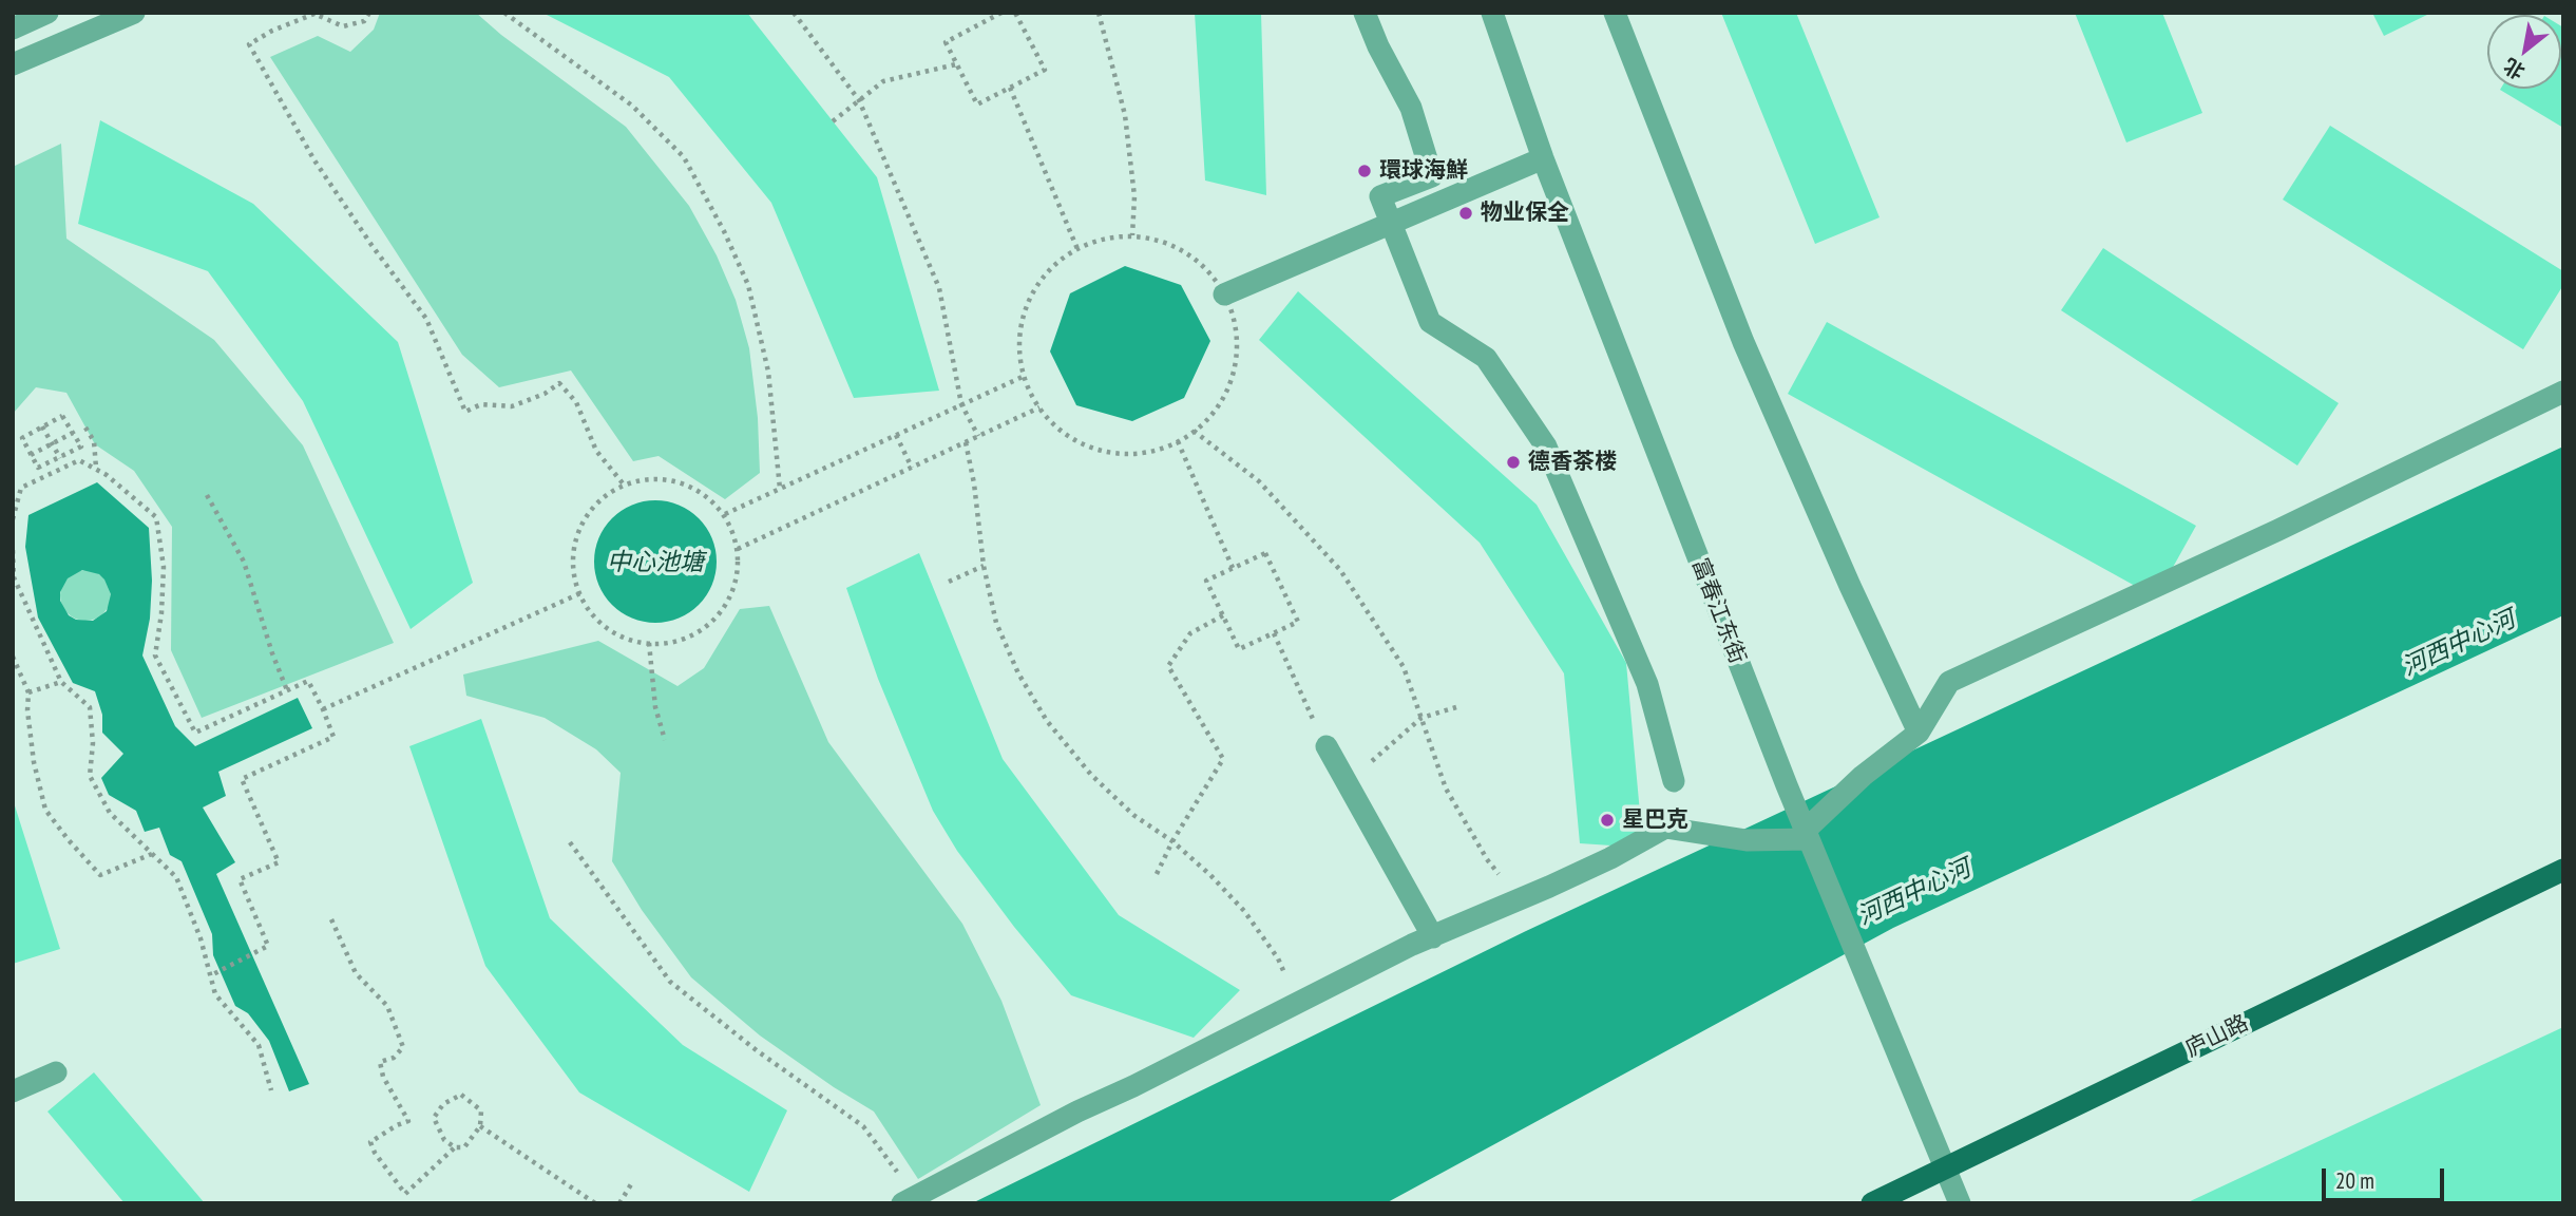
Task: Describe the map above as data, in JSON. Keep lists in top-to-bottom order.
{
  "streets": {
    "main road": ["庐山路"],
    "street": ["富春江东街"]
  },
  "crossings": [
    ["富春江东街", "庐山路"]
  ],
  "water": ["中心池塘", "河西中心河"],
  "places": [
    "環球海鮮",
    "物业保全",
    "德香茶楼",
    "星巴克"
  ],
  "scale_bar": "20 m",
  "north": "bottom left"
}
